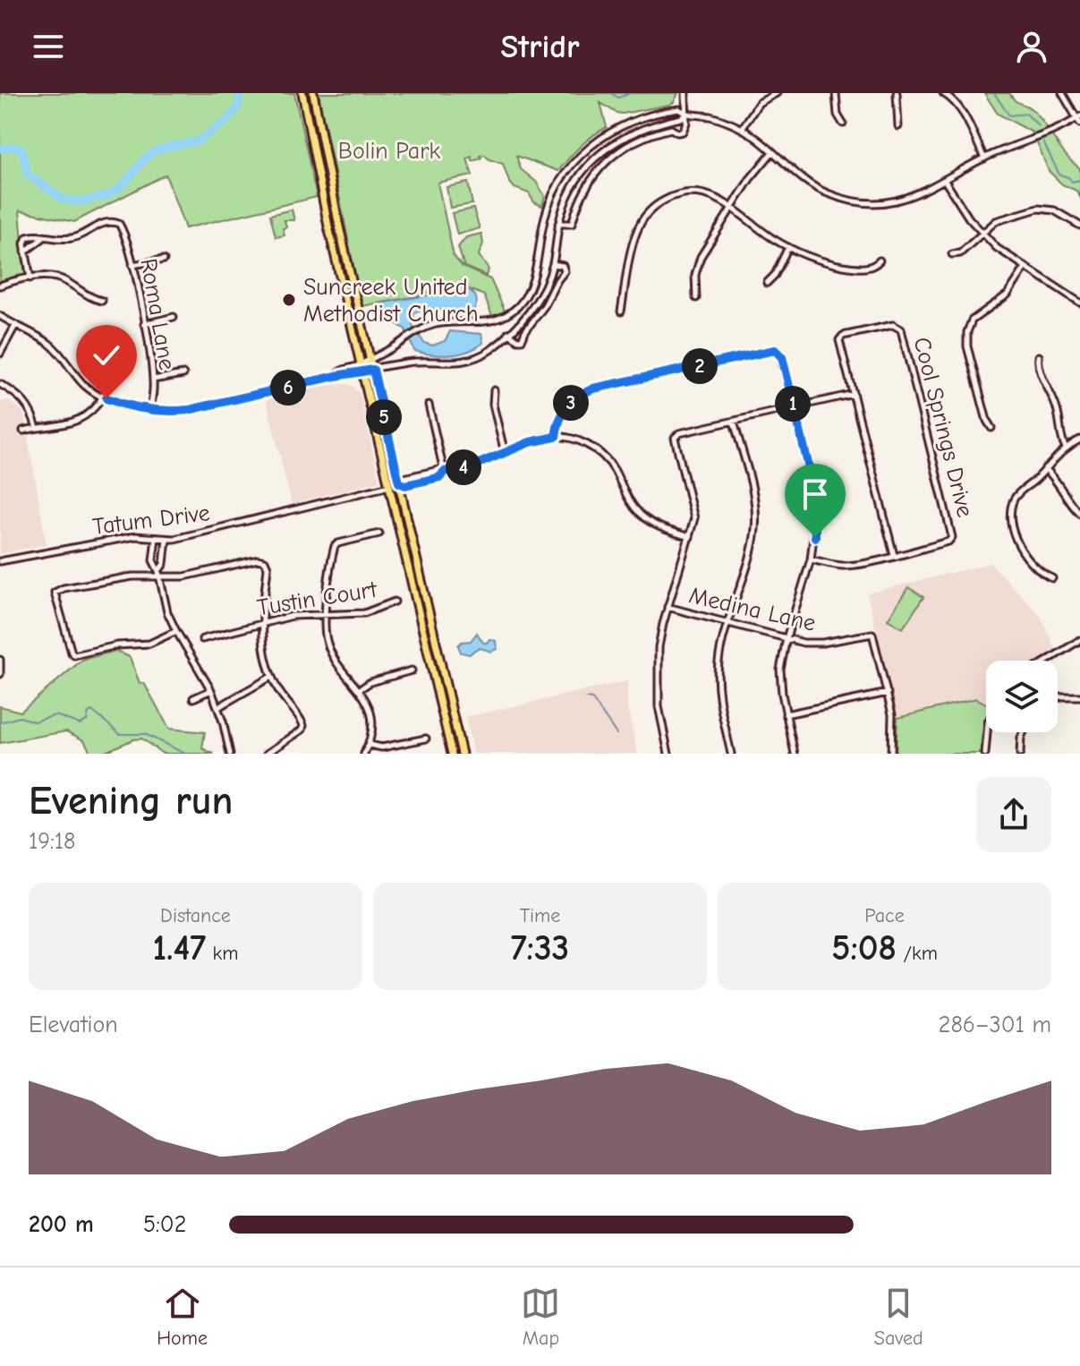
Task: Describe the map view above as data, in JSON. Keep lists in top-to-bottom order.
{
  "streets": {
    "street": [
      "Roma Lane",
      "Cool Springs Drive",
      "Tatum Drive",
      "Tustin Court",
      "Medina Lane"
    ]
  },
  "parks": ["Bolin Park"],
  "places": ["Suncreek United Methodist Church"],
  "page": {
    "header": "Stridr",
    "pins": [
      "2",
      "6",
      "3",
      "1",
      "5",
      "4"
    ],
    "heading": ["Evening run", "19:18"],
    "stats": [
      ["Distance", "1.47 km"],
      ["Time", "7:33"],
      ["Pace", "5:08 /km"]
    ],
    "chart": ["Elevation", "286–301 m"],
    "list": [
      {
        "name": "200 m",
        "note": "5:02"
      }
    ],
    "tabs": ["Home", "Map", "Saved"]
  }
}
